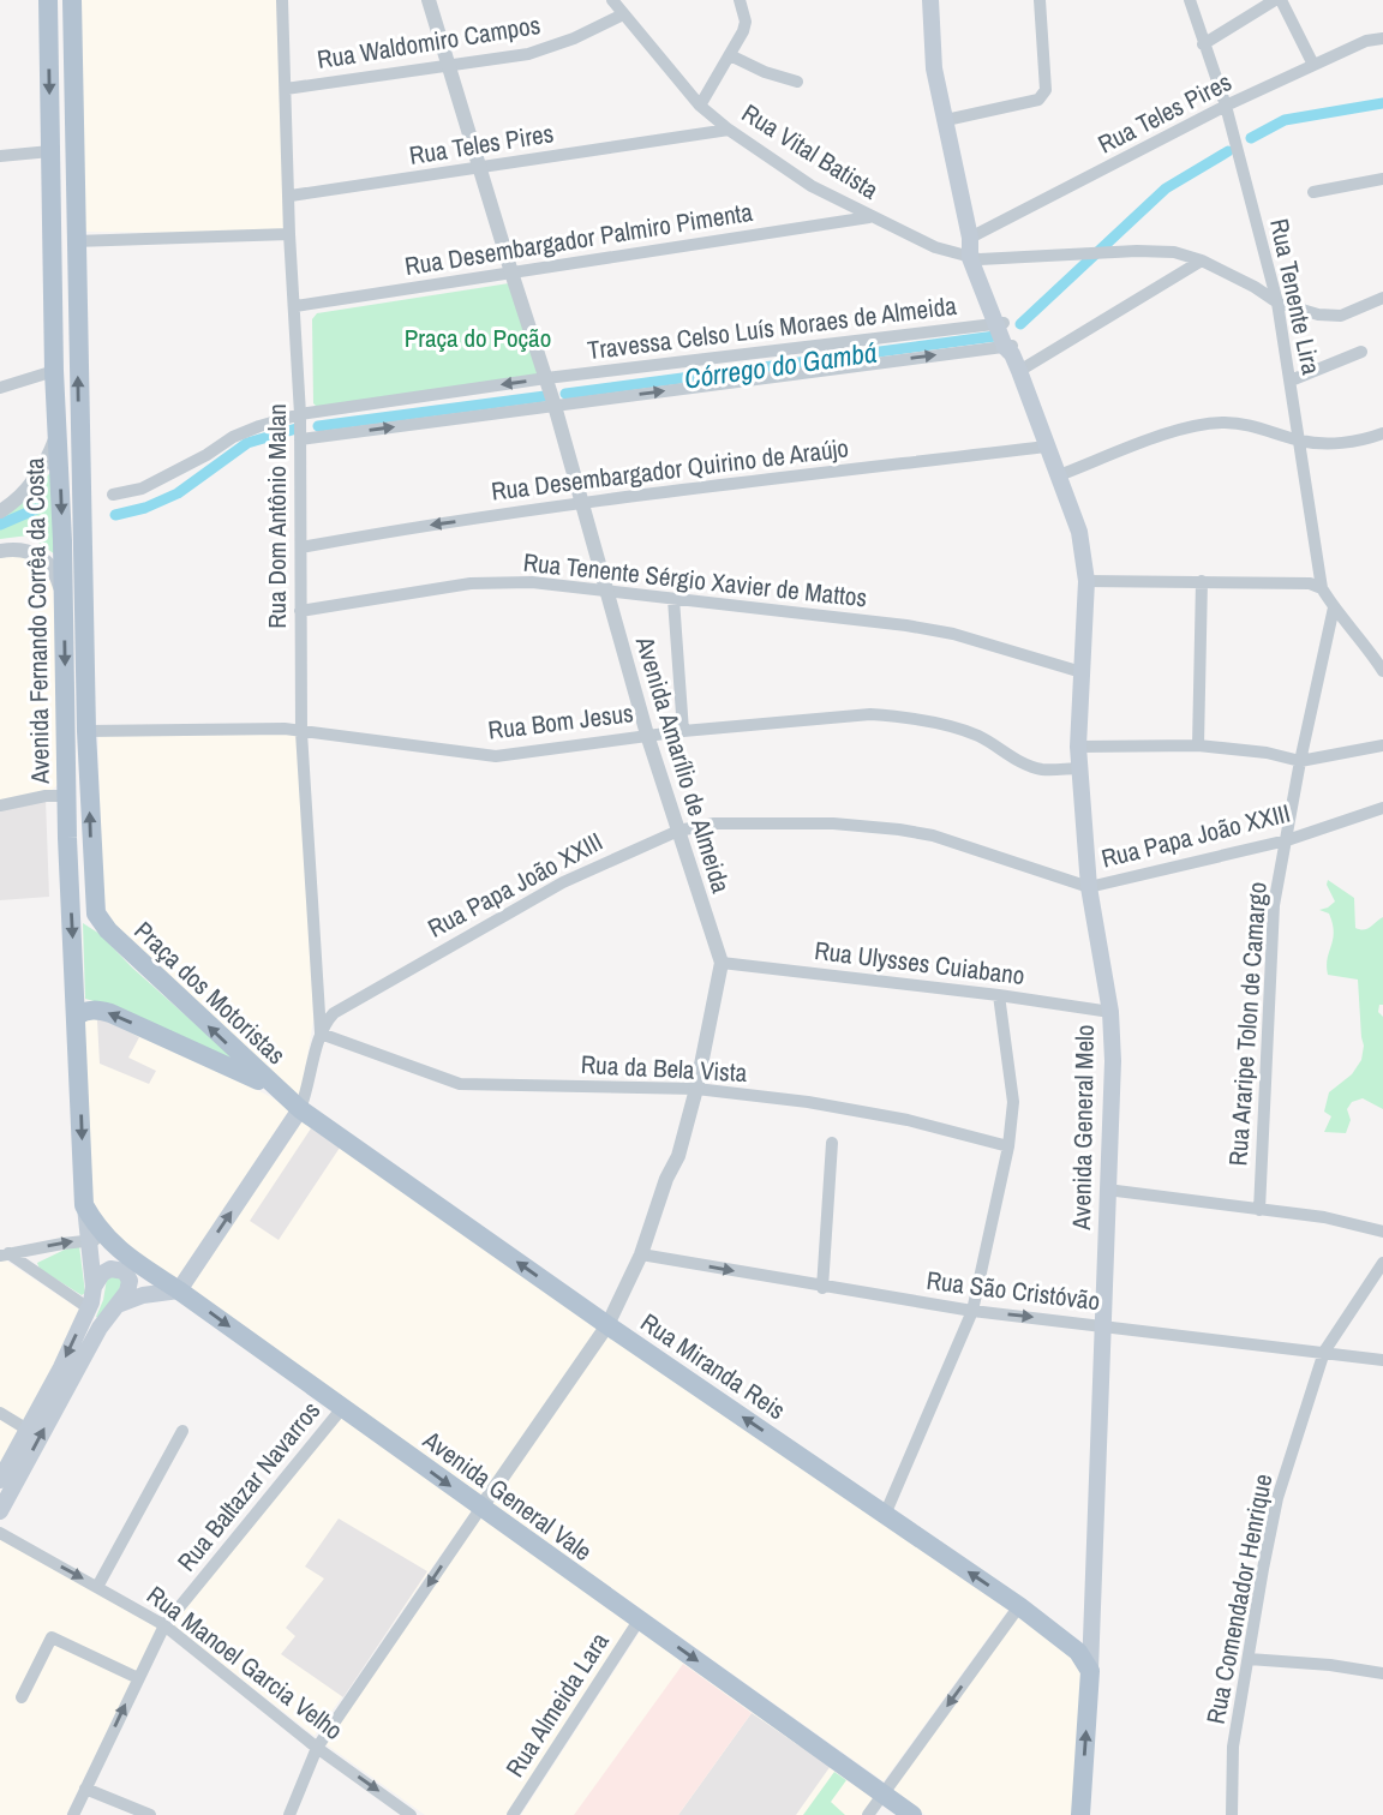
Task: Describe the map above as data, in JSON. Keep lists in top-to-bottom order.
{
  "streets": {
    "main road": [
      "Avenida Fernando Corrêa da Costa",
      "Praça dos Motoristas",
      "Avenida General Melo",
      "Rua Miranda Reis",
      "Avenida General Vale"
    ],
    "street": [
      "Rua Waldomiro Campos",
      "Rua Teles Pires",
      "Rua Vital Batista",
      "Rua Desembargador Palmiro Pimenta",
      "Rua Tenente Lira",
      "Travessa Celso Luís Moraes de Almeida",
      "Rua Desembargador Quirino de Araújo",
      "Rua Dom Antônio Malan",
      "Rua Tenente Sérgio Xavier de Mattos",
      "Rua Bom Jesus",
      "Avenida Amarílio de Almeida",
      "Rua Papa João XXIII",
      "Rua Ulysses Cuiabano",
      "Rua Araripe Tolon de Camargo",
      "Rua da Bela Vista",
      "Rua São Cristóvão",
      "Rua Baltazar Navarros",
      "Rua Comendador Henrique",
      "Rua Manoel Garcia Velho",
      "Rua Almeida Lara"
    ]
  },
  "crossings": [
    ["Rua Waldomiro Campos", "Rua Vital Batista"],
    ["Rua Waldomiro Campos", "Rua Dom Antônio Malan"],
    ["Rua Waldomiro Campos", "Avenida Amarílio de Almeida"],
    ["Rua Teles Pires", "Rua Vital Batista"],
    ["Rua Teles Pires", "Rua Tenente Lira"],
    ["Rua Teles Pires", "Rua Dom Antônio Malan"],
    ["Rua Teles Pires", "Avenida Amarílio de Almeida"],
    ["Rua Teles Pires", "Avenida General Melo"],
    ["Rua Vital Batista", "Rua Desembargador Palmiro Pimenta"],
    ["Rua Vital Batista", "Avenida General Melo"],
    ["Rua Desembargador Palmiro Pimenta", "Rua Dom Antônio Malan"],
    ["Rua Desembargador Palmiro Pimenta", "Avenida Amarílio de Almeida"],
    ["Rua Tenente Lira", "Rua Araripe Tolon de Camargo"],
    ["Travessa Celso Luís Moraes de Almeida", "Rua Dom Antônio Malan"],
    ["Travessa Celso Luís Moraes de Almeida", "Avenida Amarílio de Almeida"],
    ["Travessa Celso Luís Moraes de Almeida", "Avenida General Melo"],
    ["Rua Desembargador Quirino de Araújo", "Rua Dom Antônio Malan"],
    ["Rua Desembargador Quirino de Araújo", "Avenida Amarílio de Almeida"],
    ["Rua Desembargador Quirino de Araújo", "Avenida General Melo"],
    ["Rua Dom Antônio Malan", "Rua Tenente Sérgio Xavier de Mattos"],
    ["Rua Dom Antônio Malan", "Rua Bom Jesus"],
    ["Rua Dom Antônio Malan", "Rua Papa João XXIII"],
    ["Rua Dom Antônio Malan", "Rua da Bela Vista"],
    ["Rua Tenente Sérgio Xavier de Mattos", "Avenida Amarílio de Almeida"],
    ["Rua Tenente Sérgio Xavier de Mattos", "Avenida General Melo"],
    ["Avenida Fernando Corrêa da Costa", "Rua Bom Jesus"],
    ["Avenida Fernando Corrêa da Costa", "Praça dos Motoristas"],
    ["Avenida Fernando Corrêa da Costa", "Avenida General Vale"],
    ["Rua Bom Jesus", "Avenida Amarílio de Almeida"],
    ["Rua Bom Jesus", "Avenida General Melo"],
    ["Avenida Amarílio de Almeida", "Rua Papa João XXIII"],
    ["Avenida Amarílio de Almeida", "Rua Ulysses Cuiabano"],
    ["Avenida Amarílio de Almeida", "Rua da Bela Vista"],
    ["Avenida Amarílio de Almeida", "Rua São Cristóvão"],
    ["Avenida Amarílio de Almeida", "Rua Miranda Reis"],
    ["Avenida Amarílio de Almeida", "Avenida General Vale"],
    ["Rua Papa João XXIII", "Rua Araripe Tolon de Camargo"],
    ["Rua Papa João XXIII", "Rua da Bela Vista"],
    ["Rua Papa João XXIII", "Avenida General Melo"],
    ["Rua Ulysses Cuiabano", "Avenida General Melo"],
    ["Praça dos Motoristas", "Rua Miranda Reis"],
    ["Avenida General Melo", "Rua São Cristóvão"],
    ["Avenida General Melo", "Rua Miranda Reis"],
    ["Rua São Cristóvão", "Rua Comendador Henrique"],
    ["Rua Baltazar Navarros", "Avenida General Vale"],
    ["Rua Baltazar Navarros", "Rua Manoel Garcia Velho"],
    ["Avenida General Vale", "Rua Almeida Lara"]
  ],
  "one_way": [
    "Rua Desembargador Quirino de Araújo",
    "Praça dos Motoristas",
    "Rua São Cristóvão",
    "Rua Miranda Reis",
    "Avenida General Vale",
    "Rua Manoel Garcia Velho"
  ],
  "water": ["Córrego do Gambá"],
  "parks": ["Praça do Poção"]
}
